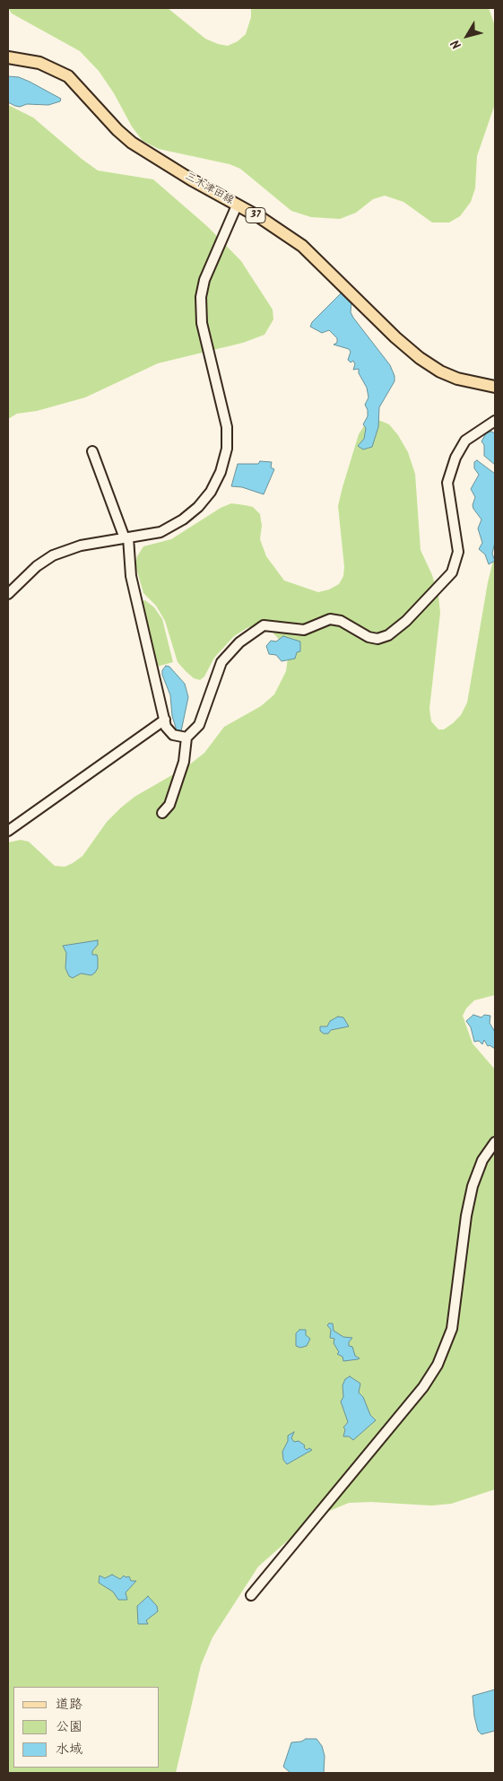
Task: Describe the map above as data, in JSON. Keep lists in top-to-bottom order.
{
  "streets": {
    "main road": ["三木津田線", "37"]
  },
  "legend": ["道路", "公園", "水域"],
  "north": "bottom left"
}
